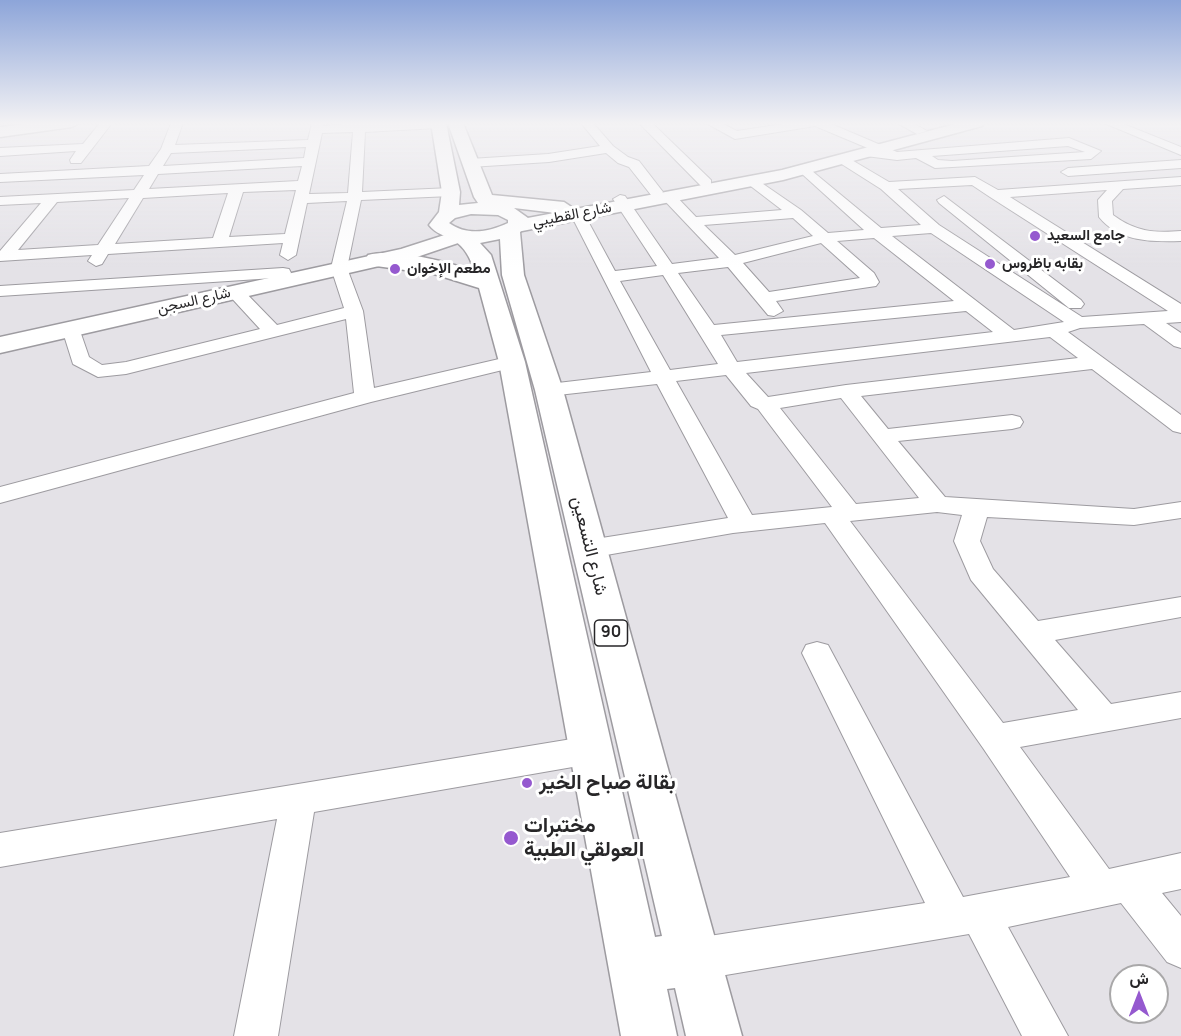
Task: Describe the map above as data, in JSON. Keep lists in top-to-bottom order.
{
  "streets": {
    "main road": [
      "شارع القطيبي",
      "شارع السجن",
      "شارع التسعين",
      "90"
    ]
  },
  "crossings": [
    ["شارع القطيبي", "شارع التسعين"]
  ],
  "places": [
    "جامع السعيد",
    "بقابه باظروس",
    "مطعم الإخوان",
    "بقالة صباح الخير",
    "مختبرات العولقي الطبية"
  ],
  "north": "top"
}
